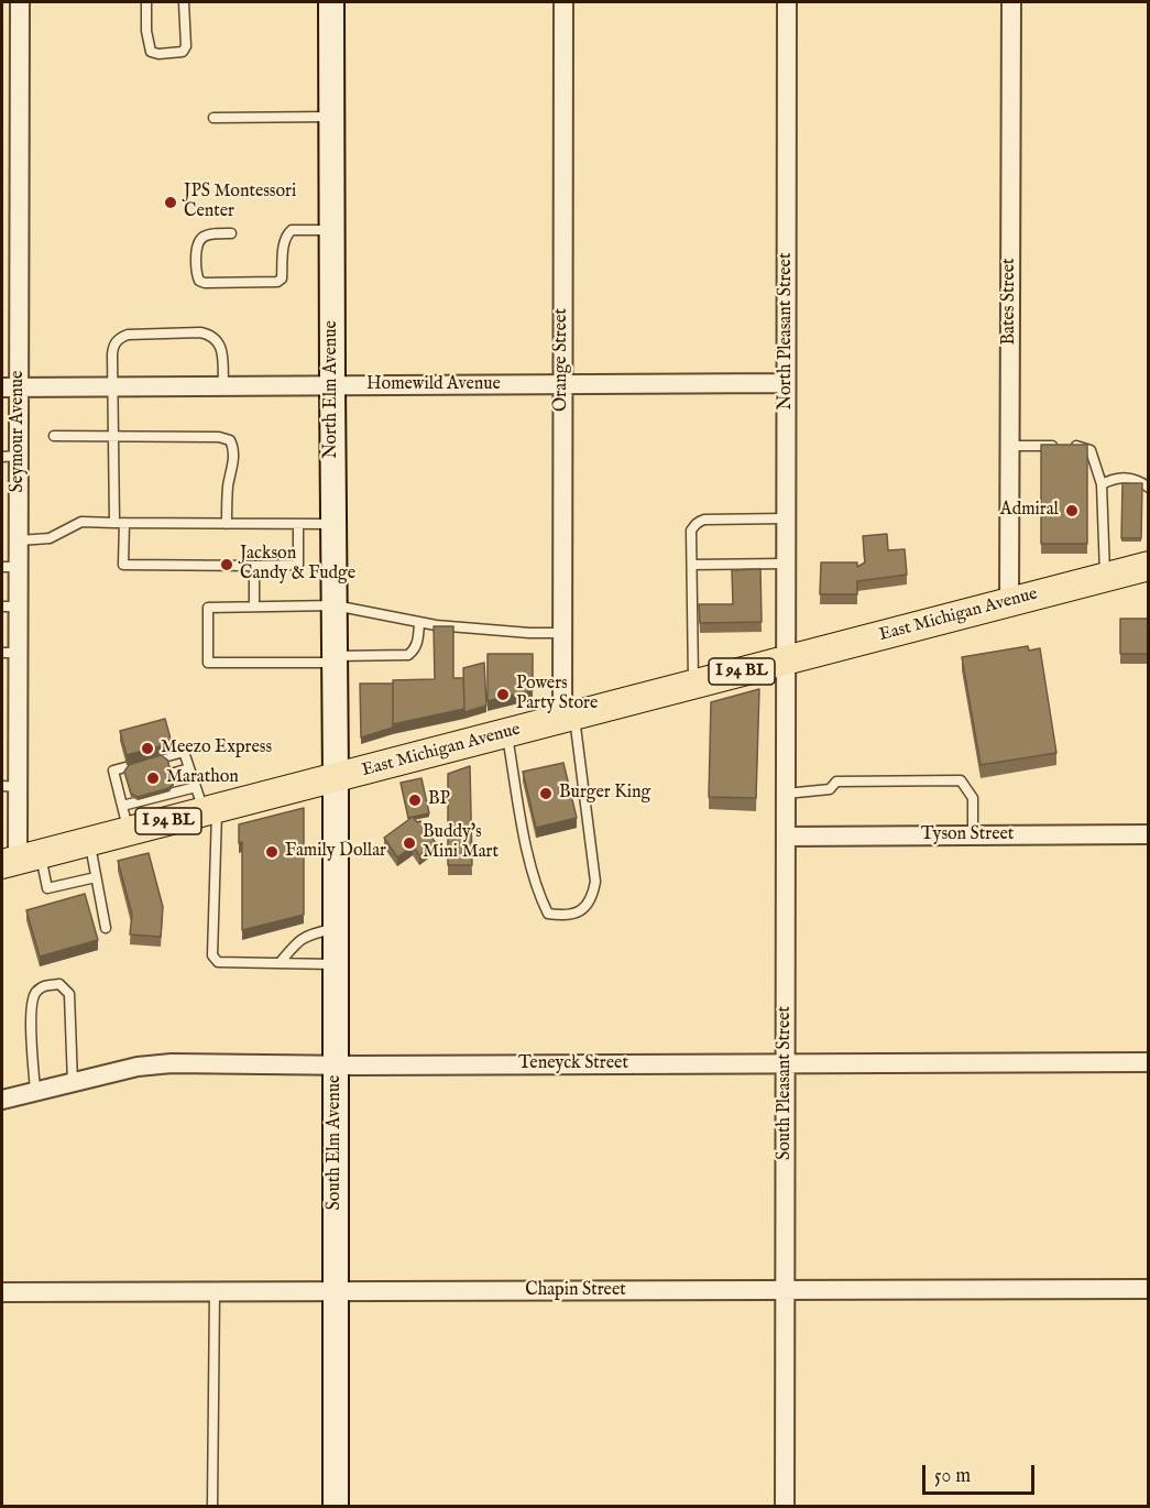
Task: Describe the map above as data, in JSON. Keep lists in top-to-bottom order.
{
  "streets": {
    "main road": ["East Michigan Avenue", "I 94 BL"],
    "street": [
      "Bates Street",
      "North Pleasant Street",
      "Orange Street",
      "Homewild Avenue",
      "North Elm Avenue",
      "Seymour Avenue",
      "Tyson Street",
      "Teneyck Street",
      "South Pleasant Street",
      "South Elm Avenue",
      "Chapin Street"
    ]
  },
  "crossings": [
    ["Bates Street", "East Michigan Avenue"],
    ["North Pleasant Street", "Homewild Avenue"],
    ["North Pleasant Street", "East Michigan Avenue"],
    ["North Pleasant Street", "South Pleasant Street"],
    ["Orange Street", "Homewild Avenue"],
    ["Orange Street", "East Michigan Avenue"],
    ["Homewild Avenue", "North Elm Avenue"],
    ["Homewild Avenue", "Seymour Avenue"],
    ["North Elm Avenue", "East Michigan Avenue"],
    ["North Elm Avenue", "South Elm Avenue"],
    ["Seymour Avenue", "East Michigan Avenue"],
    ["East Michigan Avenue", "South Pleasant Street"],
    ["East Michigan Avenue", "South Elm Avenue"],
    ["Tyson Street", "South Pleasant Street"],
    ["Teneyck Street", "South Pleasant Street"],
    ["Teneyck Street", "South Elm Avenue"],
    ["South Pleasant Street", "Chapin Street"],
    ["South Elm Avenue", "Chapin Street"]
  ],
  "places": [
    "JPS Montessori Center",
    "Admiral",
    "Jackson Candy & Fudge",
    "Powers Party Store",
    "Meezo Express",
    "Marathon",
    "Burger King",
    "BP",
    "Buddy's Mini Mart",
    "Family Dollar"
  ],
  "scale_bar": "50 m"
}
